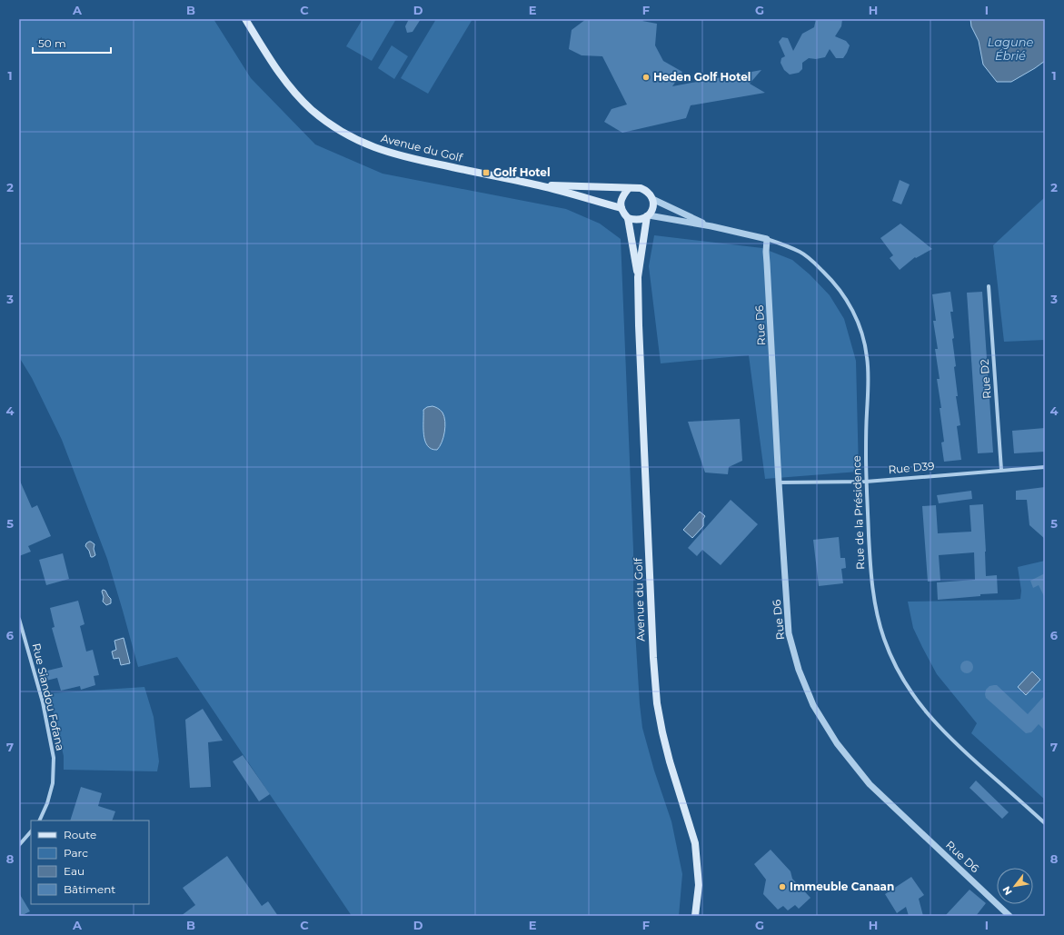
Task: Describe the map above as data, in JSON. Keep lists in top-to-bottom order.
{
  "streets": {
    "main road": ["Avenue du Golf"],
    "street": [
      "Rue D6",
      "Rue D2",
      "Rue D39",
      "Rue de la Présidence",
      "Rue Siandou Fofana"
    ]
  },
  "crossings": [
    ["Avenue du Golf", "Rue de la Présidence"],
    ["Rue D6", "Rue D39"],
    ["Rue D6", "Rue de la Présidence"],
    ["Rue D2", "Rue D39"],
    ["Rue D39", "Rue de la Présidence"]
  ],
  "water": ["Lagune Ébrié"],
  "places": {
    "other": ["Heden Golf Hotel", "Immeuble Canaan"],
    "transit": ["Golf Hotel"]
  },
  "legend": [
    "Route",
    "Parc",
    "Eau",
    "Bâtiment"
  ],
  "scale_bar": "50 m",
  "north": "bottom left",
  "grid": {
    "columns": [
      "A",
      "B",
      "C",
      "D",
      "E",
      "F",
      "G",
      "H",
      "I"
    ],
    "rows": [
      "1",
      "2",
      "3",
      "4",
      "5",
      "6",
      "7",
      "8"
    ]
  }
}
